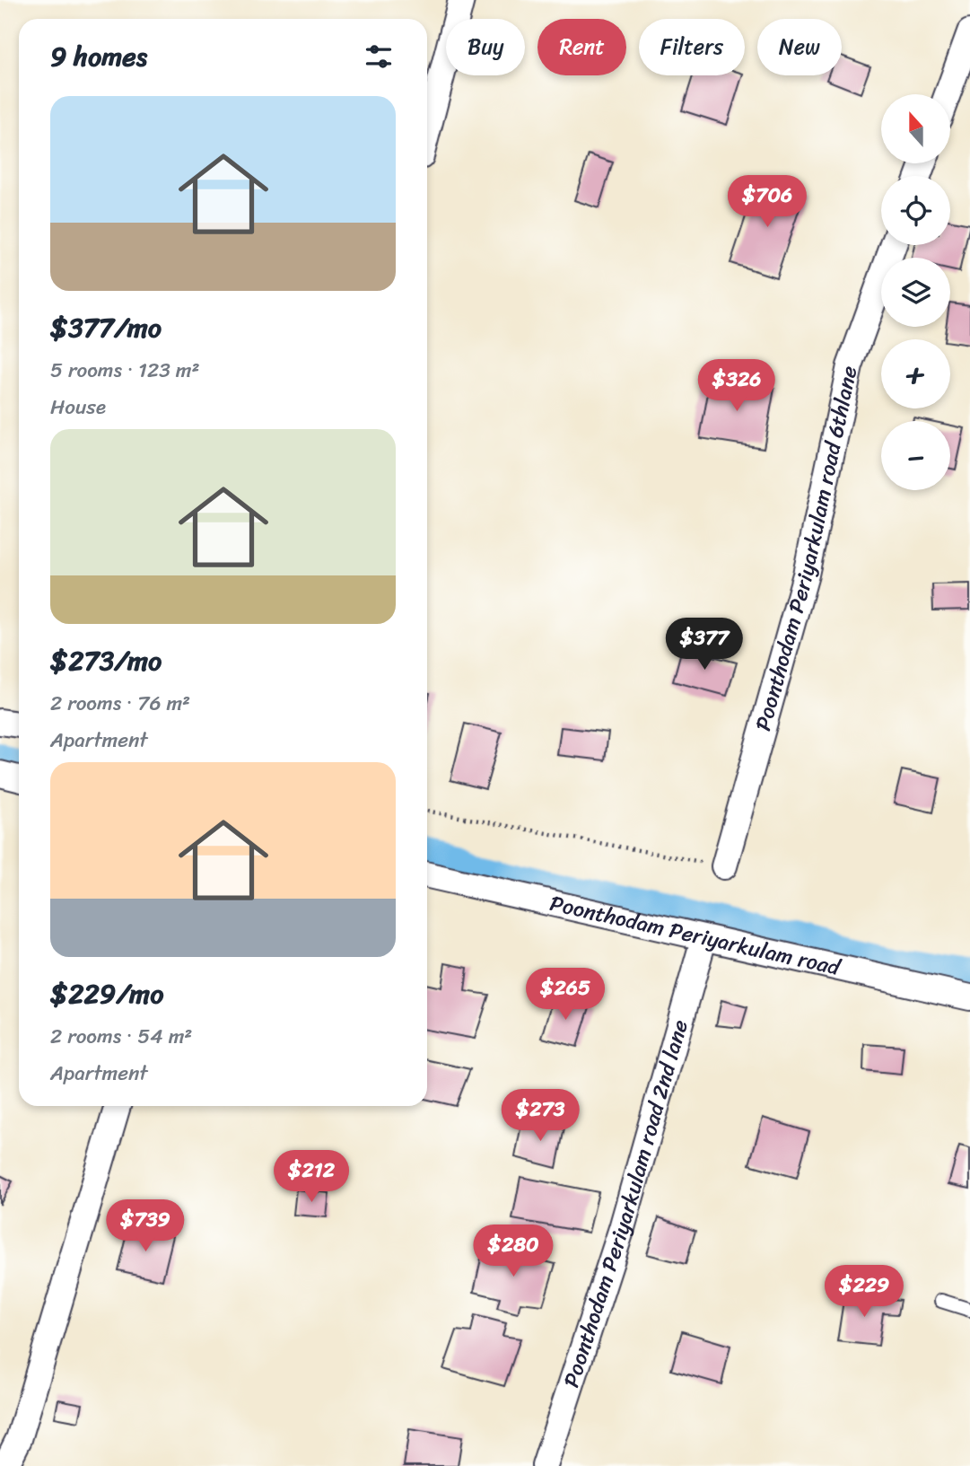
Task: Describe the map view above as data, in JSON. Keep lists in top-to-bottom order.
{
  "streets": {
    "street": ["Poonthodam Periyarkulam road 6thlane", "Poonthodam Periyarkulam road", "Poonthodam Periyarkulam road 2nd lane"]
  },
  "crossings": [
    ["Poonthodam Periyarkulam road", "Poonthodam Periyarkulam road 2nd lane"]
  ],
  "north": "top",
  "page": {
    "chip": [
      "Buy",
      "Rent",
      "Filters",
      "New"
    ],
    "heading": "9 homes",
    "map_buttons": ["+", "−"],
    "list": [
      {
        "name": "$377/mo",
        "note": "5 rooms · 123 m² · House"
      },
      {
        "name": "$273/mo",
        "note": "2 rooms · 76 m² · Apartment"
      },
      {
        "name": "$229/mo",
        "note": "2 rooms · 54 m² · Apartment"
      }
    ],
    "price": [
      "$706",
      "$326",
      "$377",
      "$265",
      "$273",
      "$212",
      "$739",
      "$280",
      "$229"
    ]
  }
}
